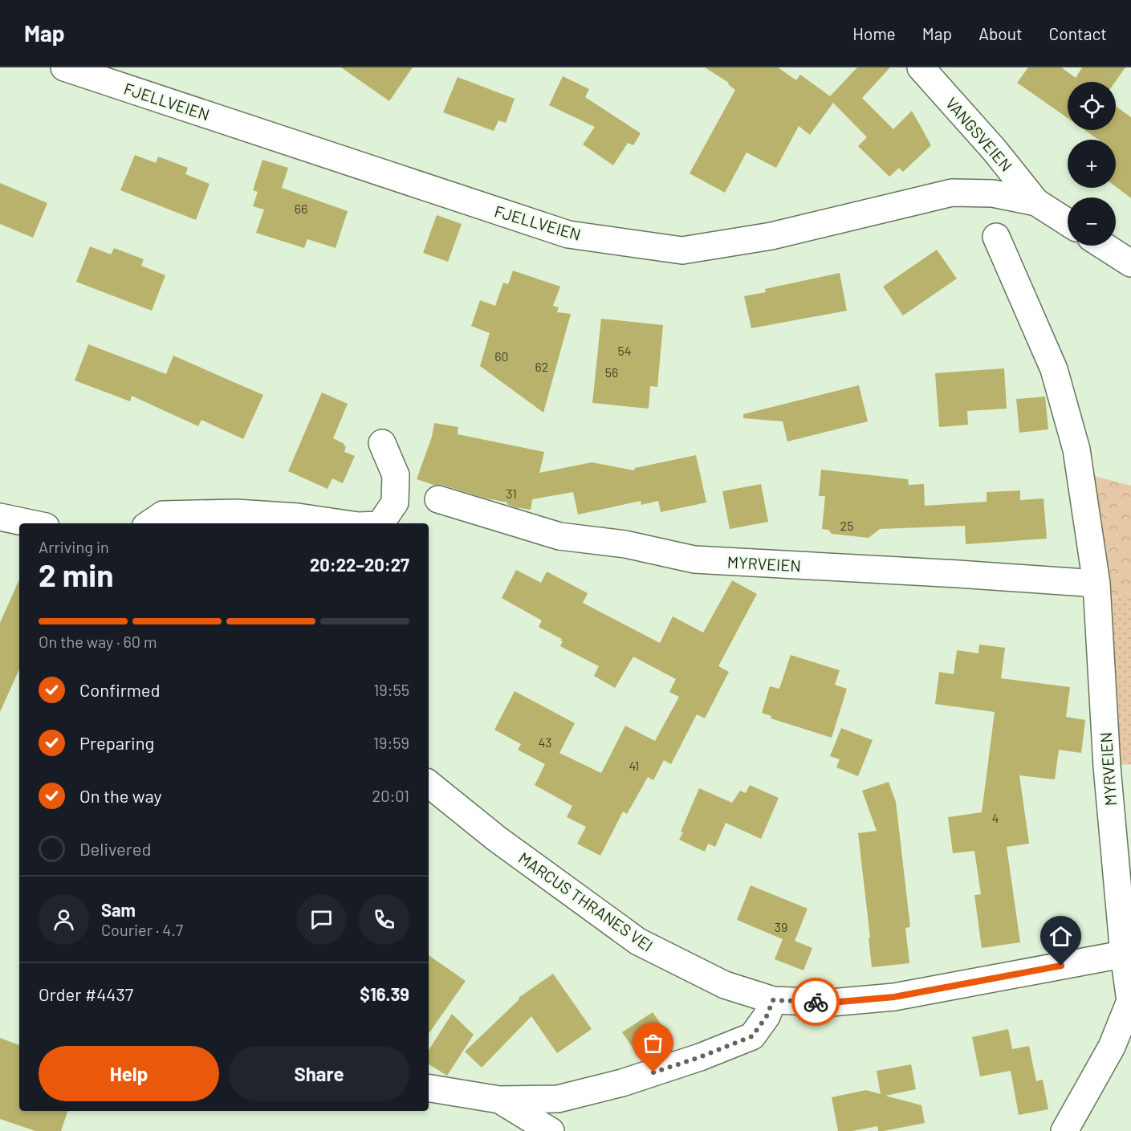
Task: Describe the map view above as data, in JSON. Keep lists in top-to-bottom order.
{
  "streets": {
    "street": [
      "FJELLVEIEN",
      "VANGSVEIEN",
      "MYRVEIEN",
      "MARCUS THRANES VEI"
    ]
  },
  "crossings": [
    ["FJELLVEIEN", "VANGSVEIEN"],
    ["MYRVEIEN", "MARCUS THRANES VEI"]
  ],
  "house_numbers": [
    "66",
    "54",
    "60",
    "62",
    "56",
    "31",
    "25",
    "43",
    "41",
    "4",
    "39"
  ],
  "page": {
    "header": "Map",
    "nav": [
      "Home",
      "Map",
      "About",
      "Contact"
    ],
    "map_buttons": ["+", "−"],
    "heading": ["2 min", "Arriving in", "20:22–20:27"],
    "panel": [
      "Sam",
      "Courier · 4.7",
      "Order #4437",
      "$16.39"
    ],
    "bar": "On the way · 60 m",
    "list": [
      ["Confirmed", "19:55"],
      ["Preparing", "19:59"],
      ["On the way", "20:01"],
      "Delivered"
    ],
    "buttons": ["Help", "Share"]
  }
}
